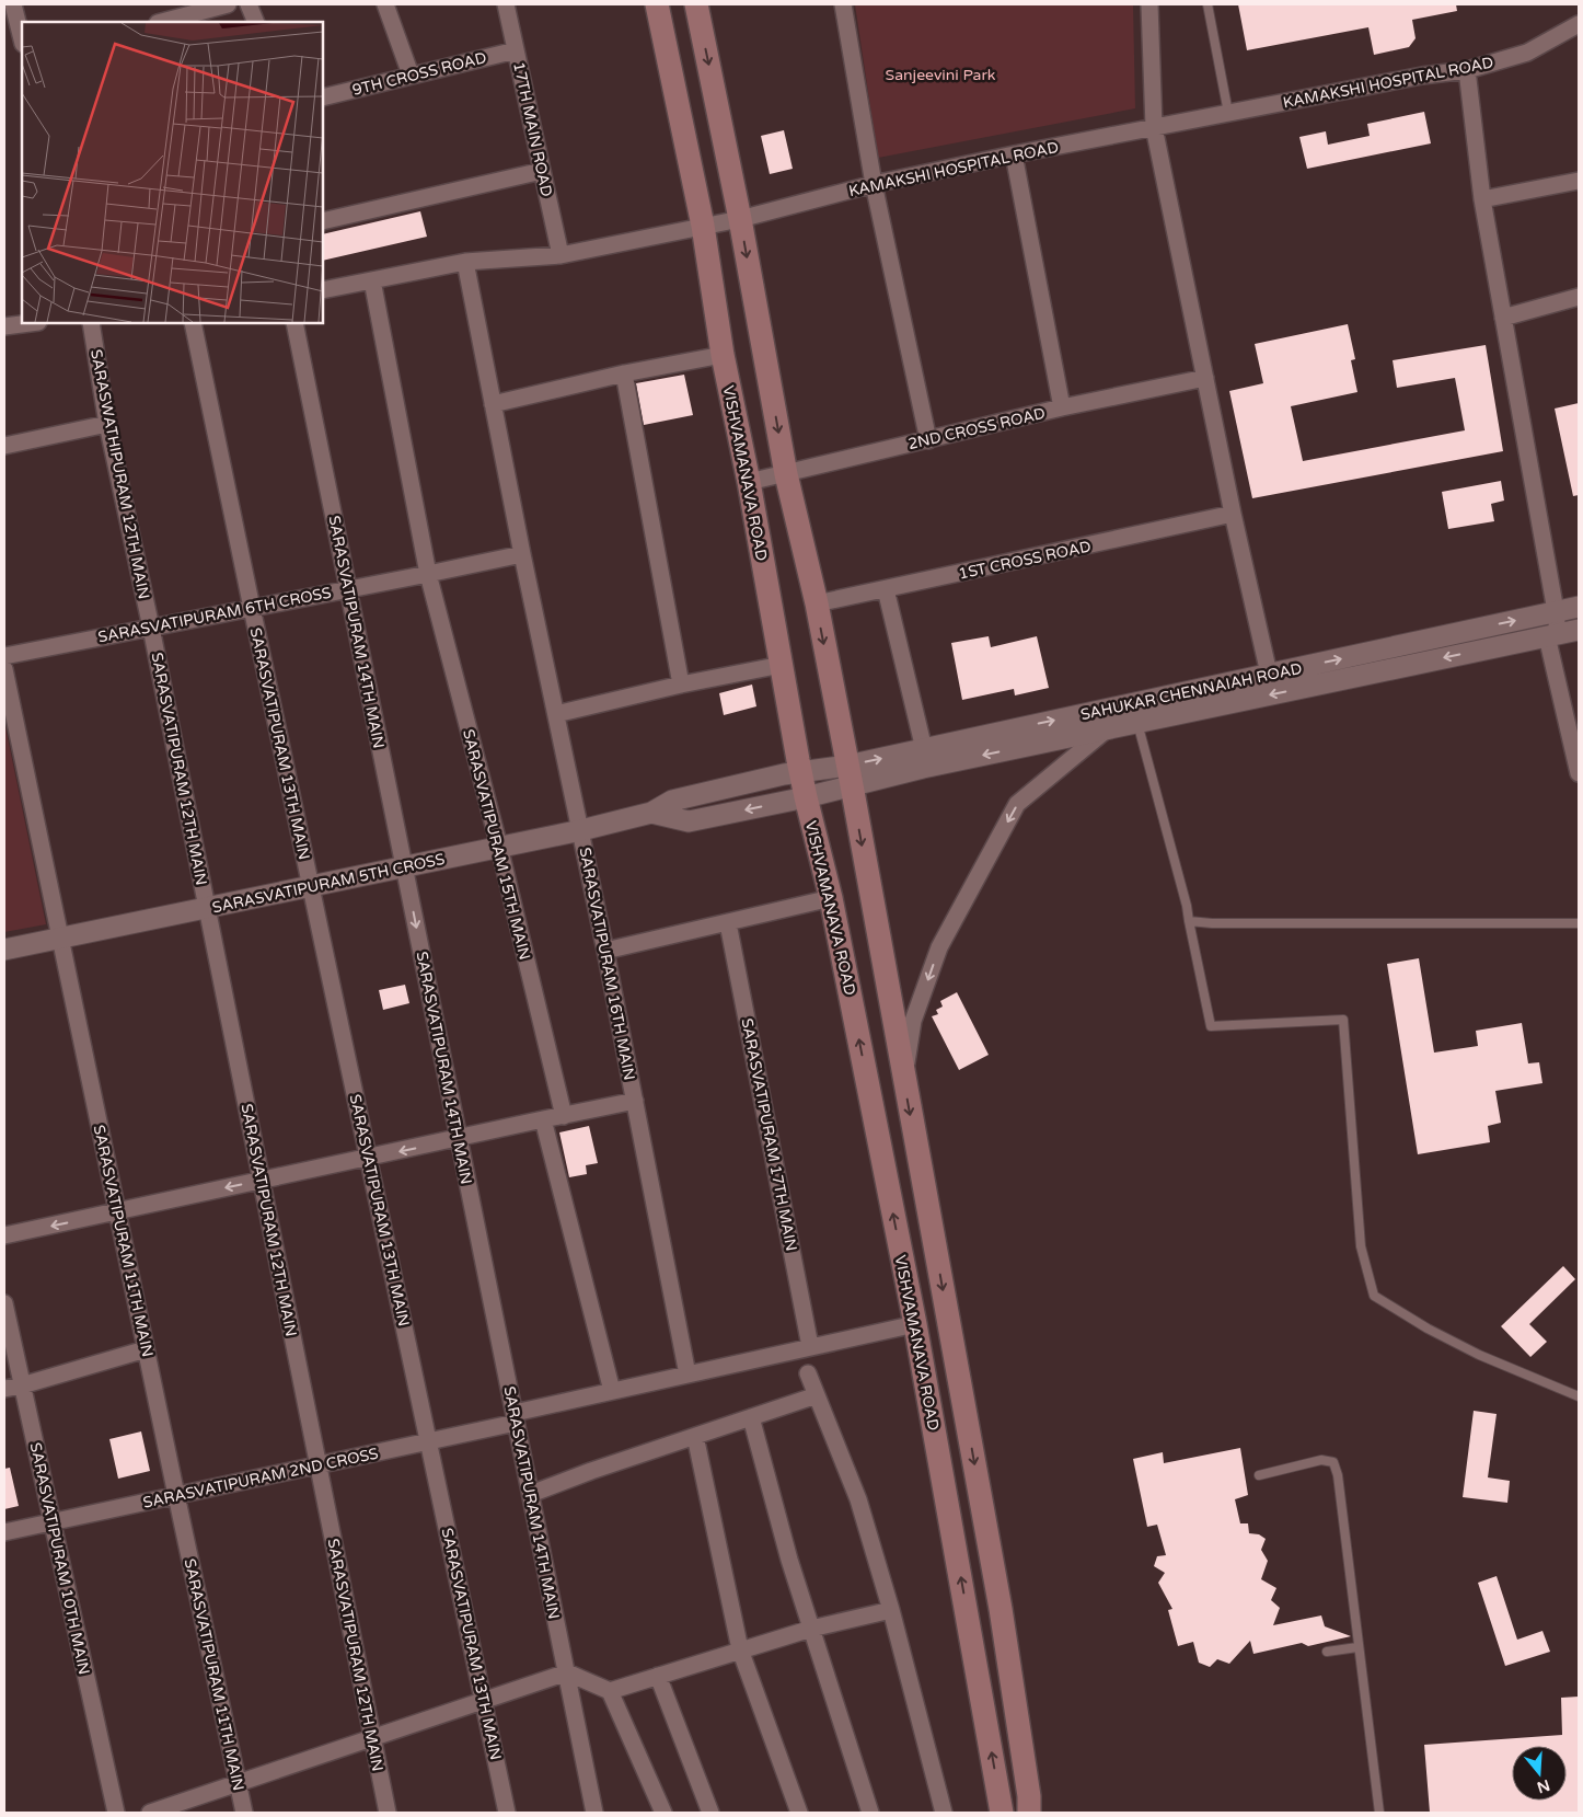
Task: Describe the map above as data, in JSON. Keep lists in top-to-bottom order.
{
  "streets": {
    "main road": ["VISHVAMANAVA ROAD"],
    "street": [
      "9TH CROSS ROAD",
      "KAMAKSHI HOSPITAL ROAD",
      "17TH MAIN ROAD",
      "2ND CROSS ROAD",
      "SARASWATHIPURAM 12TH MAIN",
      "1ST CROSS ROAD",
      "SARASVATIPURAM 6TH CROSS",
      "SARASVATIPURAM 14TH MAIN",
      "SAHUKAR CHENNAIAH ROAD",
      "SARASVATIPURAM 13TH MAIN",
      "SARASVATIPURAM 12TH MAIN",
      "SARASVATIPURAM 15TH MAIN",
      "SARASVATIPURAM 5TH CROSS",
      "SARASVATIPURAM 16TH MAIN",
      "SARASVATIPURAM 17TH MAIN",
      "SARASVATIPURAM 11TH MAIN",
      "SARASVATIPURAM 2ND CROSS",
      "SARASVATIPURAM 10TH MAIN"
    ]
  },
  "crossings": [
    ["9TH CROSS ROAD", "17TH MAIN ROAD"],
    ["KAMAKSHI HOSPITAL ROAD", "17TH MAIN ROAD"],
    ["KAMAKSHI HOSPITAL ROAD", "VISHVAMANAVA ROAD"],
    ["KAMAKSHI HOSPITAL ROAD", "SARASVATIPURAM 15TH MAIN"],
    ["KAMAKSHI HOSPITAL ROAD", "SARASVATIPURAM 16TH MAIN"],
    ["2ND CROSS ROAD", "VISHVAMANAVA ROAD"],
    ["VISHVAMANAVA ROAD", "SAHUKAR CHENNAIAH ROAD"],
    ["VISHVAMANAVA ROAD", "SARASVATIPURAM 5TH CROSS"],
    ["VISHVAMANAVA ROAD", "SARASVATIPURAM 2ND CROSS"],
    ["SARASWATHIPURAM 12TH MAIN", "SARASVATIPURAM 6TH CROSS"],
    ["SARASWATHIPURAM 12TH MAIN", "SARASVATIPURAM 12TH MAIN"],
    ["SARASVATIPURAM 6TH CROSS", "SARASVATIPURAM 14TH MAIN"],
    ["SARASVATIPURAM 6TH CROSS", "SARASVATIPURAM 13TH MAIN"],
    ["SARASVATIPURAM 6TH CROSS", "SARASVATIPURAM 12TH MAIN"],
    ["SARASVATIPURAM 6TH CROSS", "SARASVATIPURAM 15TH MAIN"],
    ["SARASVATIPURAM 6TH CROSS", "SARASVATIPURAM 16TH MAIN"],
    ["SARASVATIPURAM 14TH MAIN", "SARASVATIPURAM 5TH CROSS"],
    ["SARASVATIPURAM 14TH MAIN", "SARASVATIPURAM 2ND CROSS"],
    ["SAHUKAR CHENNAIAH ROAD", "SARASVATIPURAM 5TH CROSS"],
    ["SARASVATIPURAM 13TH MAIN", "SARASVATIPURAM 5TH CROSS"],
    ["SARASVATIPURAM 13TH MAIN", "SARASVATIPURAM 2ND CROSS"],
    ["SARASVATIPURAM 12TH MAIN", "SARASVATIPURAM 5TH CROSS"],
    ["SARASVATIPURAM 12TH MAIN", "SARASVATIPURAM 2ND CROSS"],
    ["SARASVATIPURAM 15TH MAIN", "SARASVATIPURAM 5TH CROSS"],
    ["SARASVATIPURAM 5TH CROSS", "SARASVATIPURAM 16TH MAIN"],
    ["SARASVATIPURAM 5TH CROSS", "SARASVATIPURAM 11TH MAIN"],
    ["SARASVATIPURAM 16TH MAIN", "SARASVATIPURAM 2ND CROSS"],
    ["SARASVATIPURAM 17TH MAIN", "SARASVATIPURAM 2ND CROSS"],
    ["SARASVATIPURAM 11TH MAIN", "SARASVATIPURAM 2ND CROSS"],
    ["SARASVATIPURAM 2ND CROSS", "SARASVATIPURAM 10TH MAIN"]
  ],
  "parks": ["Sanjeevini Park"],
  "north": "bottom"
}
